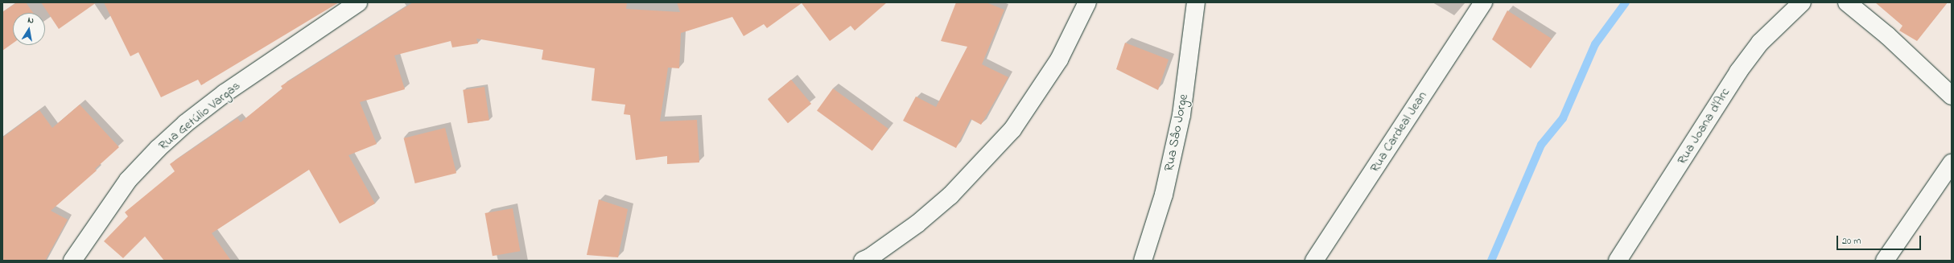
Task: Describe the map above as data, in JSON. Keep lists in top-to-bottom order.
{
  "streets": {
    "street": [
      "Rua Getúlio Vargas",
      "Rua Joana d'Arc",
      "Rua Cardeal Jean",
      "Rua Sâo Jorge"
    ]
  },
  "scale_bar": "20 m",
  "north": "top"
}
